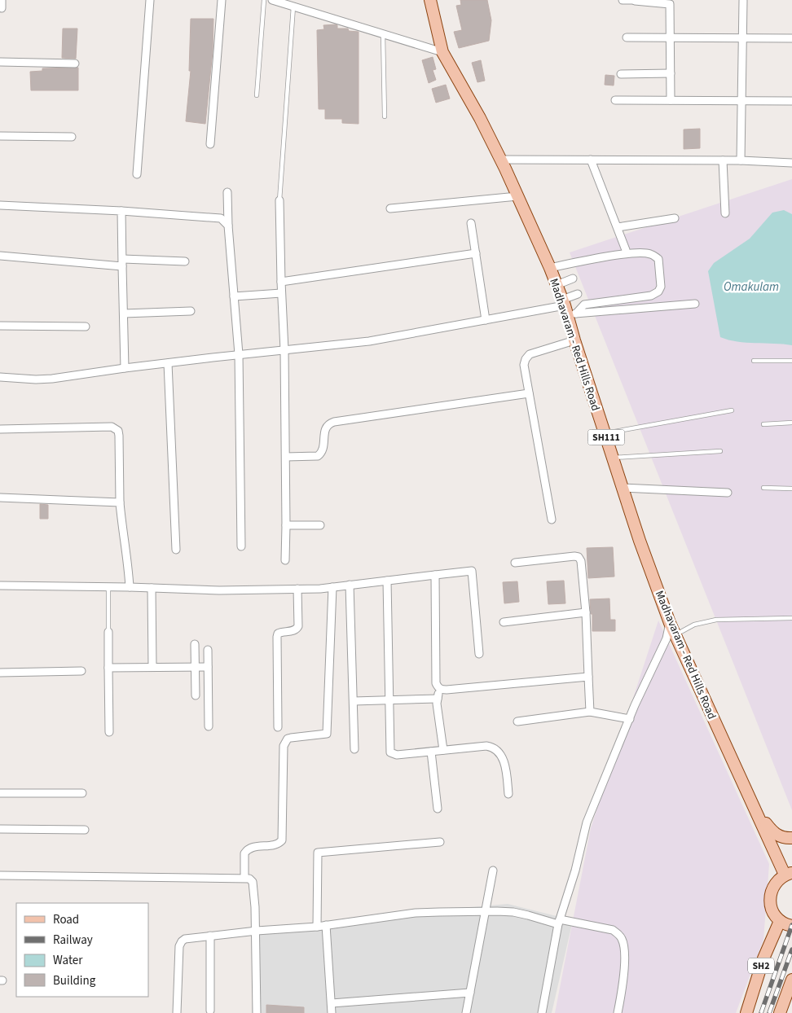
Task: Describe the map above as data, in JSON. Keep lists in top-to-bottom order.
{
  "streets": {
    "main road": ["Madhavaram - Red Hills Road", "SH111", "SH2"]
  },
  "water": ["Omakulam"],
  "legend": [
    "Road",
    "Railway",
    "Water",
    "Building"
  ]
}
